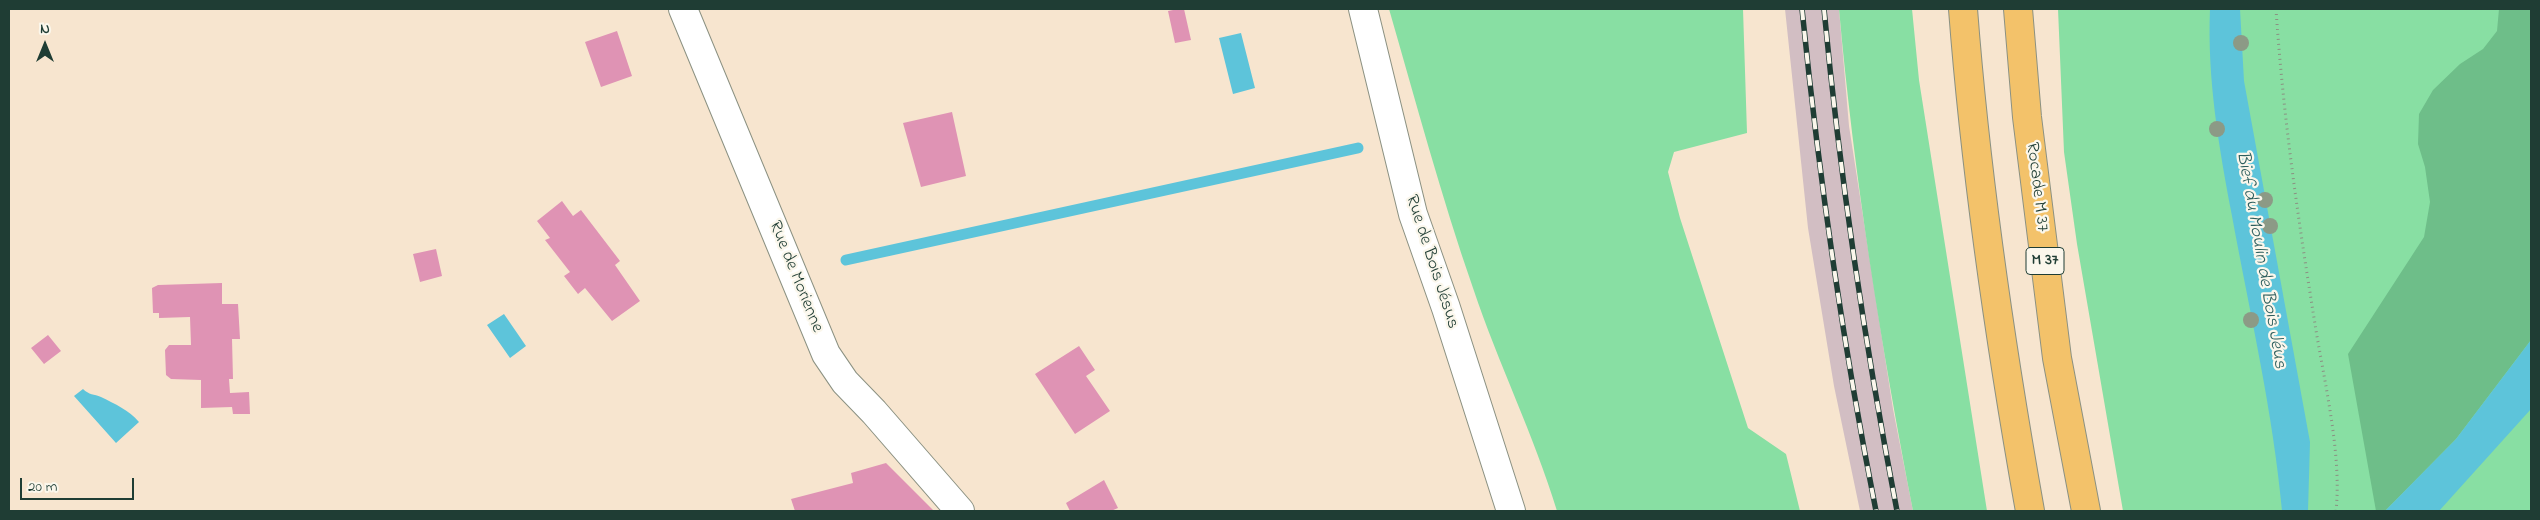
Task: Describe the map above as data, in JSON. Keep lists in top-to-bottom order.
{
  "streets": {
    "highway": ["Rocade M 37", "M 37"],
    "street": ["Rue de Bois Jésus", "Rue de Morienne"]
  },
  "water": ["Bief du Moulin de Bois Jéus"],
  "scale_bar": "20 m",
  "north": "top"
}
